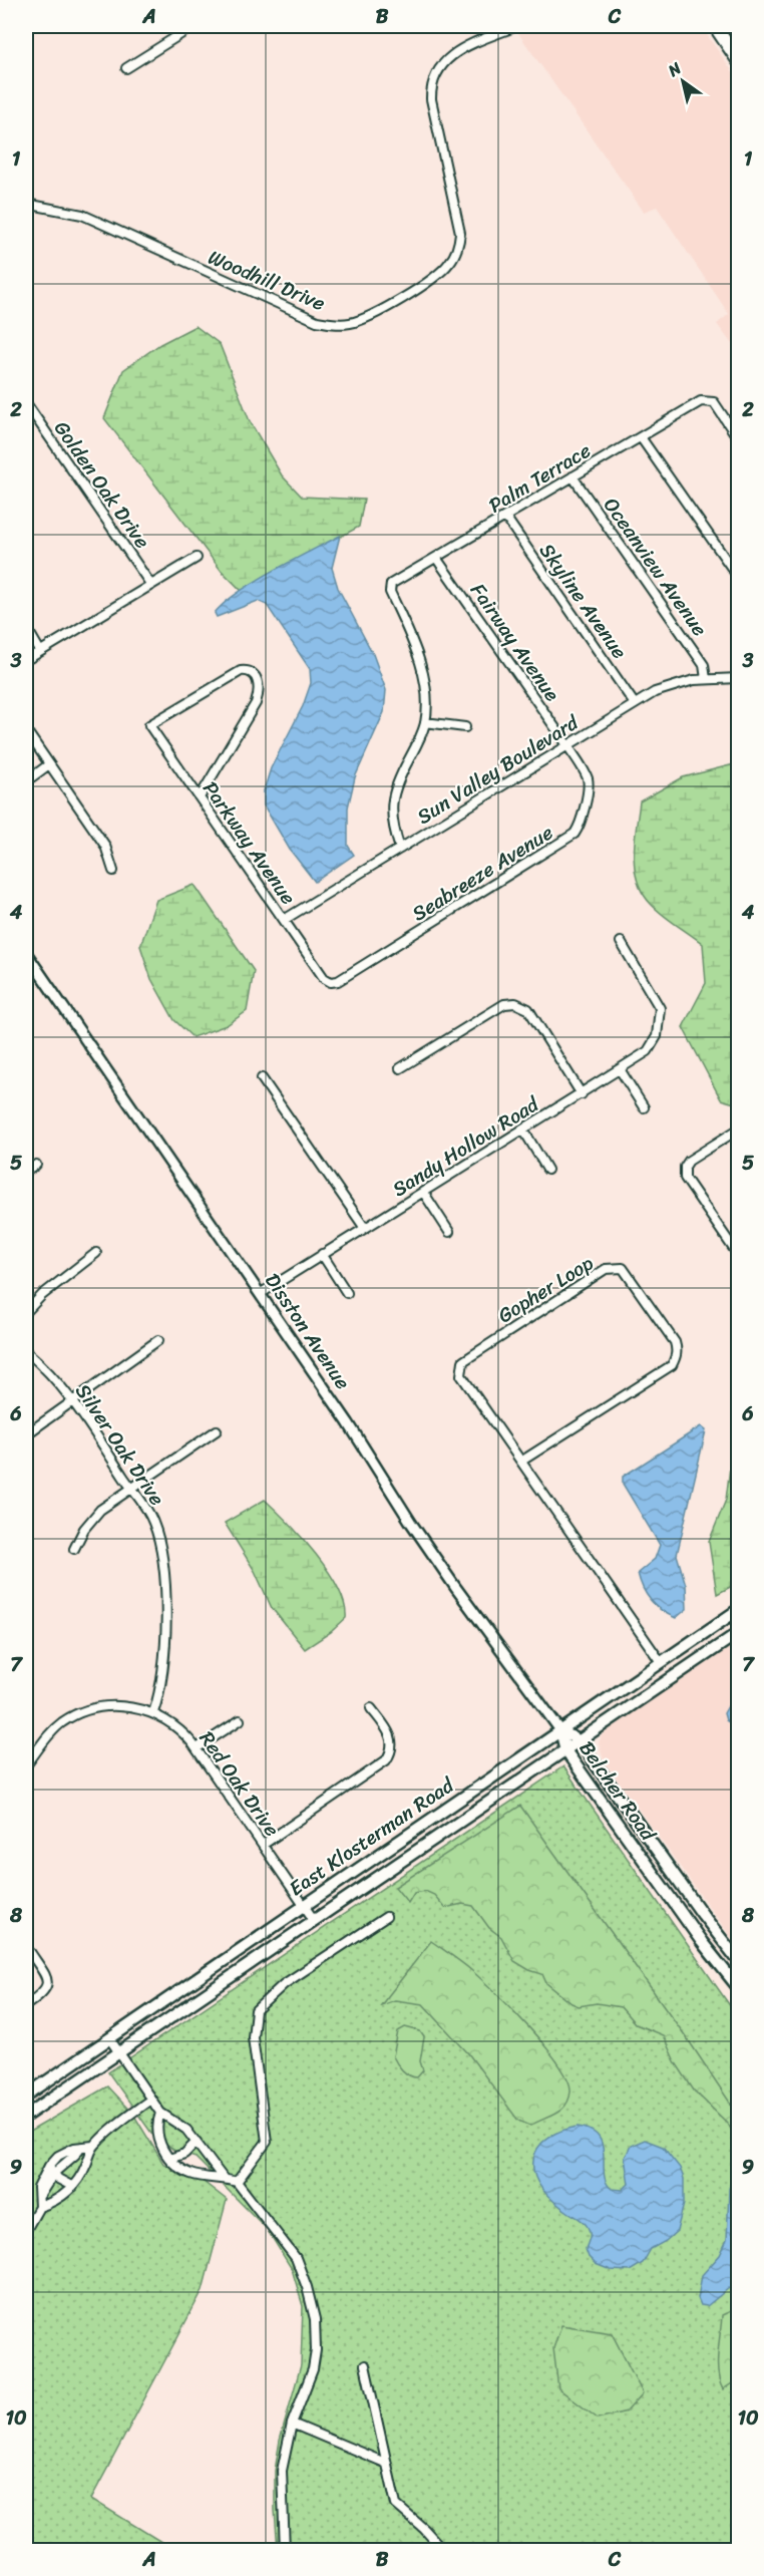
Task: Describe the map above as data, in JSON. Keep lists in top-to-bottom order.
{
  "streets": {
    "main road": ["Belcher Road", "East Klosterman Road"],
    "street": [
      "Woodhill Drive",
      "Palm Terrace",
      "Golden Oak Drive",
      "Oceanview Avenue",
      "Skyline Avenue",
      "Fairway Avenue",
      "Sun Valley Boulevard",
      "Parkway Avenue",
      "Seabreeze Avenue",
      "Sandy Hollow Road",
      "Gopher Loop",
      "Disston Avenue",
      "Silver Oak Drive",
      "Red Oak Drive"
    ]
  },
  "crossings": [
    ["Palm Terrace", "Oceanview Avenue"],
    ["Palm Terrace", "Skyline Avenue"],
    ["Palm Terrace", "Fairway Avenue"],
    ["Oceanview Avenue", "Sun Valley Boulevard"],
    ["Skyline Avenue", "Sun Valley Boulevard"],
    ["Fairway Avenue", "Sun Valley Boulevard"],
    ["Fairway Avenue", "Seabreeze Avenue"],
    ["Sun Valley Boulevard", "Parkway Avenue"],
    ["Sun Valley Boulevard", "Seabreeze Avenue"],
    ["Parkway Avenue", "Seabreeze Avenue"],
    ["Sandy Hollow Road", "Disston Avenue"],
    ["Gopher Loop", "East Klosterman Road"],
    ["Disston Avenue", "Belcher Road"],
    ["Disston Avenue", "East Klosterman Road"],
    ["Silver Oak Drive", "Red Oak Drive"],
    ["Red Oak Drive", "East Klosterman Road"],
    ["Belcher Road", "East Klosterman Road"]
  ],
  "north": "top left",
  "grid": {
    "columns": ["A", "B", "C"],
    "rows": [
      "1",
      "2",
      "3",
      "4",
      "5",
      "6",
      "7",
      "8",
      "9",
      "10"
    ]
  }
}
